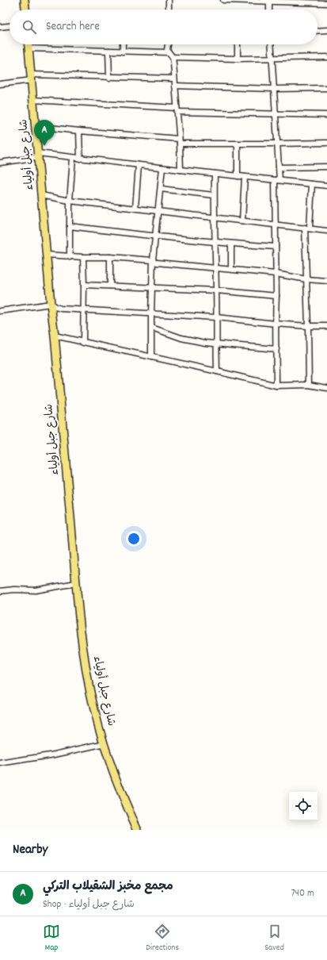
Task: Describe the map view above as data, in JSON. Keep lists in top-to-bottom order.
{
  "streets": {
    "highway": ["شارع جبل أولياء"]
  },
  "page": {
    "search": "Search here",
    "pins": "A",
    "heading": "Nearby",
    "list": [
      {
        "mark": "A",
        "name": "مجمع مخبز الشقيلاب التركي",
        "note": "Shop · شارع جبل أولياء",
        "value": "740 m"
      }
    ],
    "nav": ["Map", "Directions", "Saved"]
  }
}
